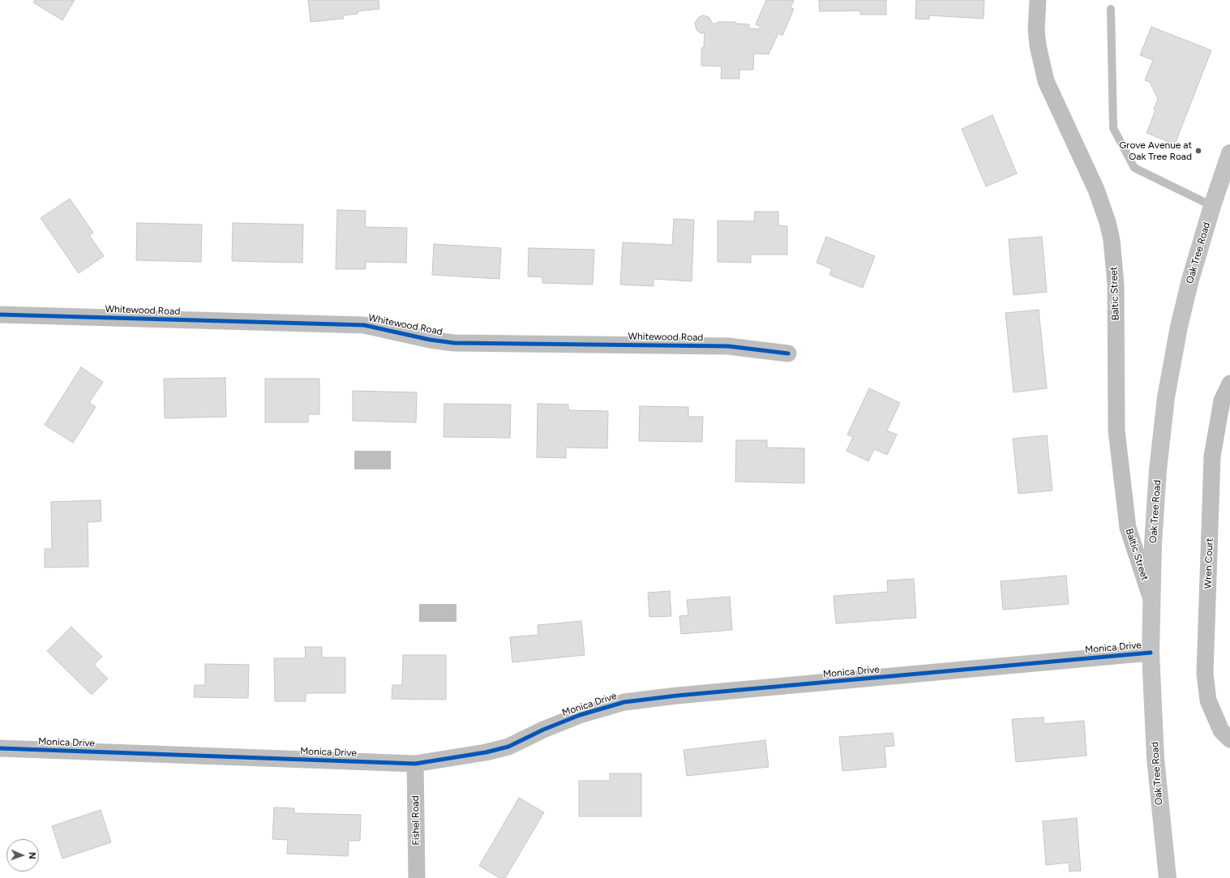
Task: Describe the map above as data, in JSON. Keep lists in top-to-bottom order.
{
  "streets": {
    "main road": ["Oak Tree Road"],
    "street": [
      "Baltic Street",
      "Whitewood Road",
      "Wren Court",
      "Monica Drive",
      "Fishel Road"
    ]
  },
  "crossings": [
    ["Oak Tree Road", "Baltic Street"],
    ["Oak Tree Road", "Monica Drive"],
    ["Monica Drive", "Fishel Road"]
  ],
  "places": ["Grove Avenue at Oak Tree Road"],
  "north": "right"
}
